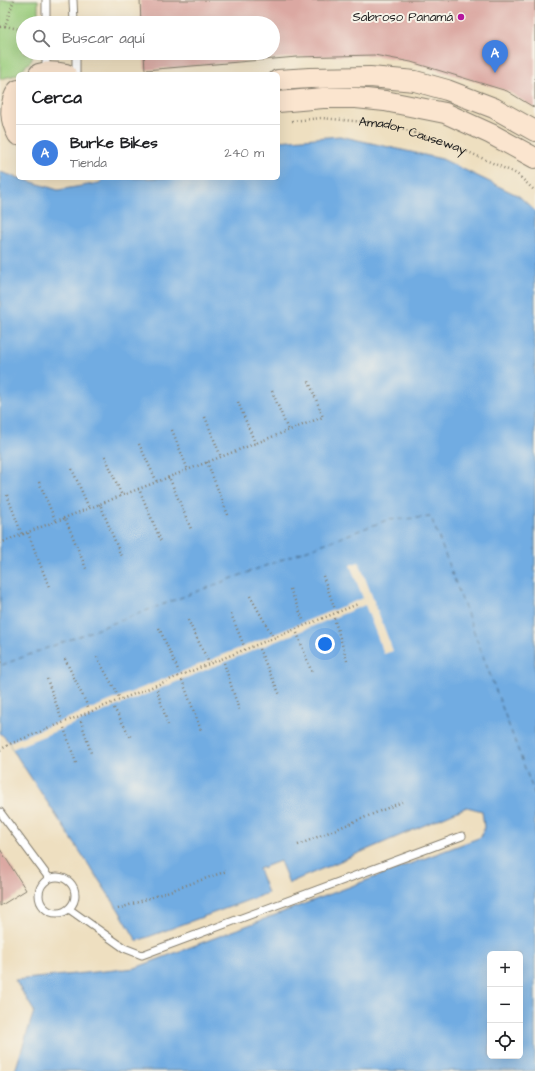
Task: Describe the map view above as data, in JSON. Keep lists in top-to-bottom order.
{
  "streets": {
    "main road": ["Amador Causeway"]
  },
  "places": ["Sabroso Panamá"],
  "page": {
    "search": "Buscar aquí",
    "pins": "A",
    "heading": "Cerca",
    "list": [
      {
        "mark": "A",
        "name": "Burke Bikes",
        "note": "Tienda",
        "value": "240 m"
      }
    ],
    "map_buttons": ["+", "−"]
  }
}
